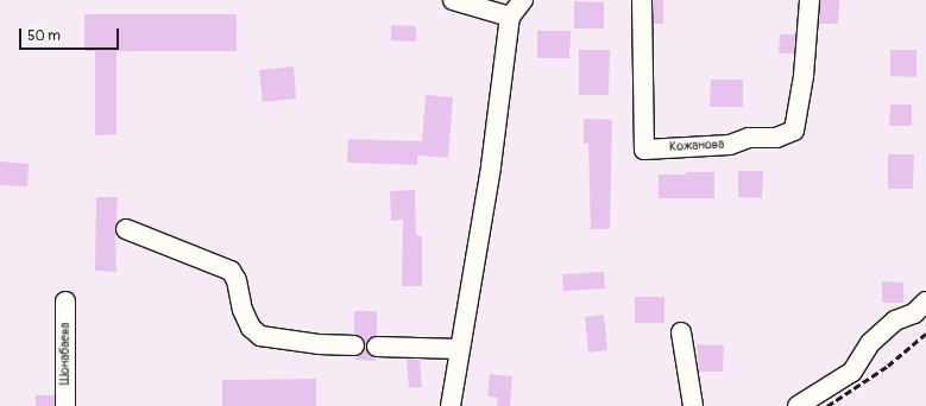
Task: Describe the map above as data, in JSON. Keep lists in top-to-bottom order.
{
  "streets": {
    "street": ["Кожанова", "Шонабаева"]
  },
  "scale_bar": "50 m"
}
